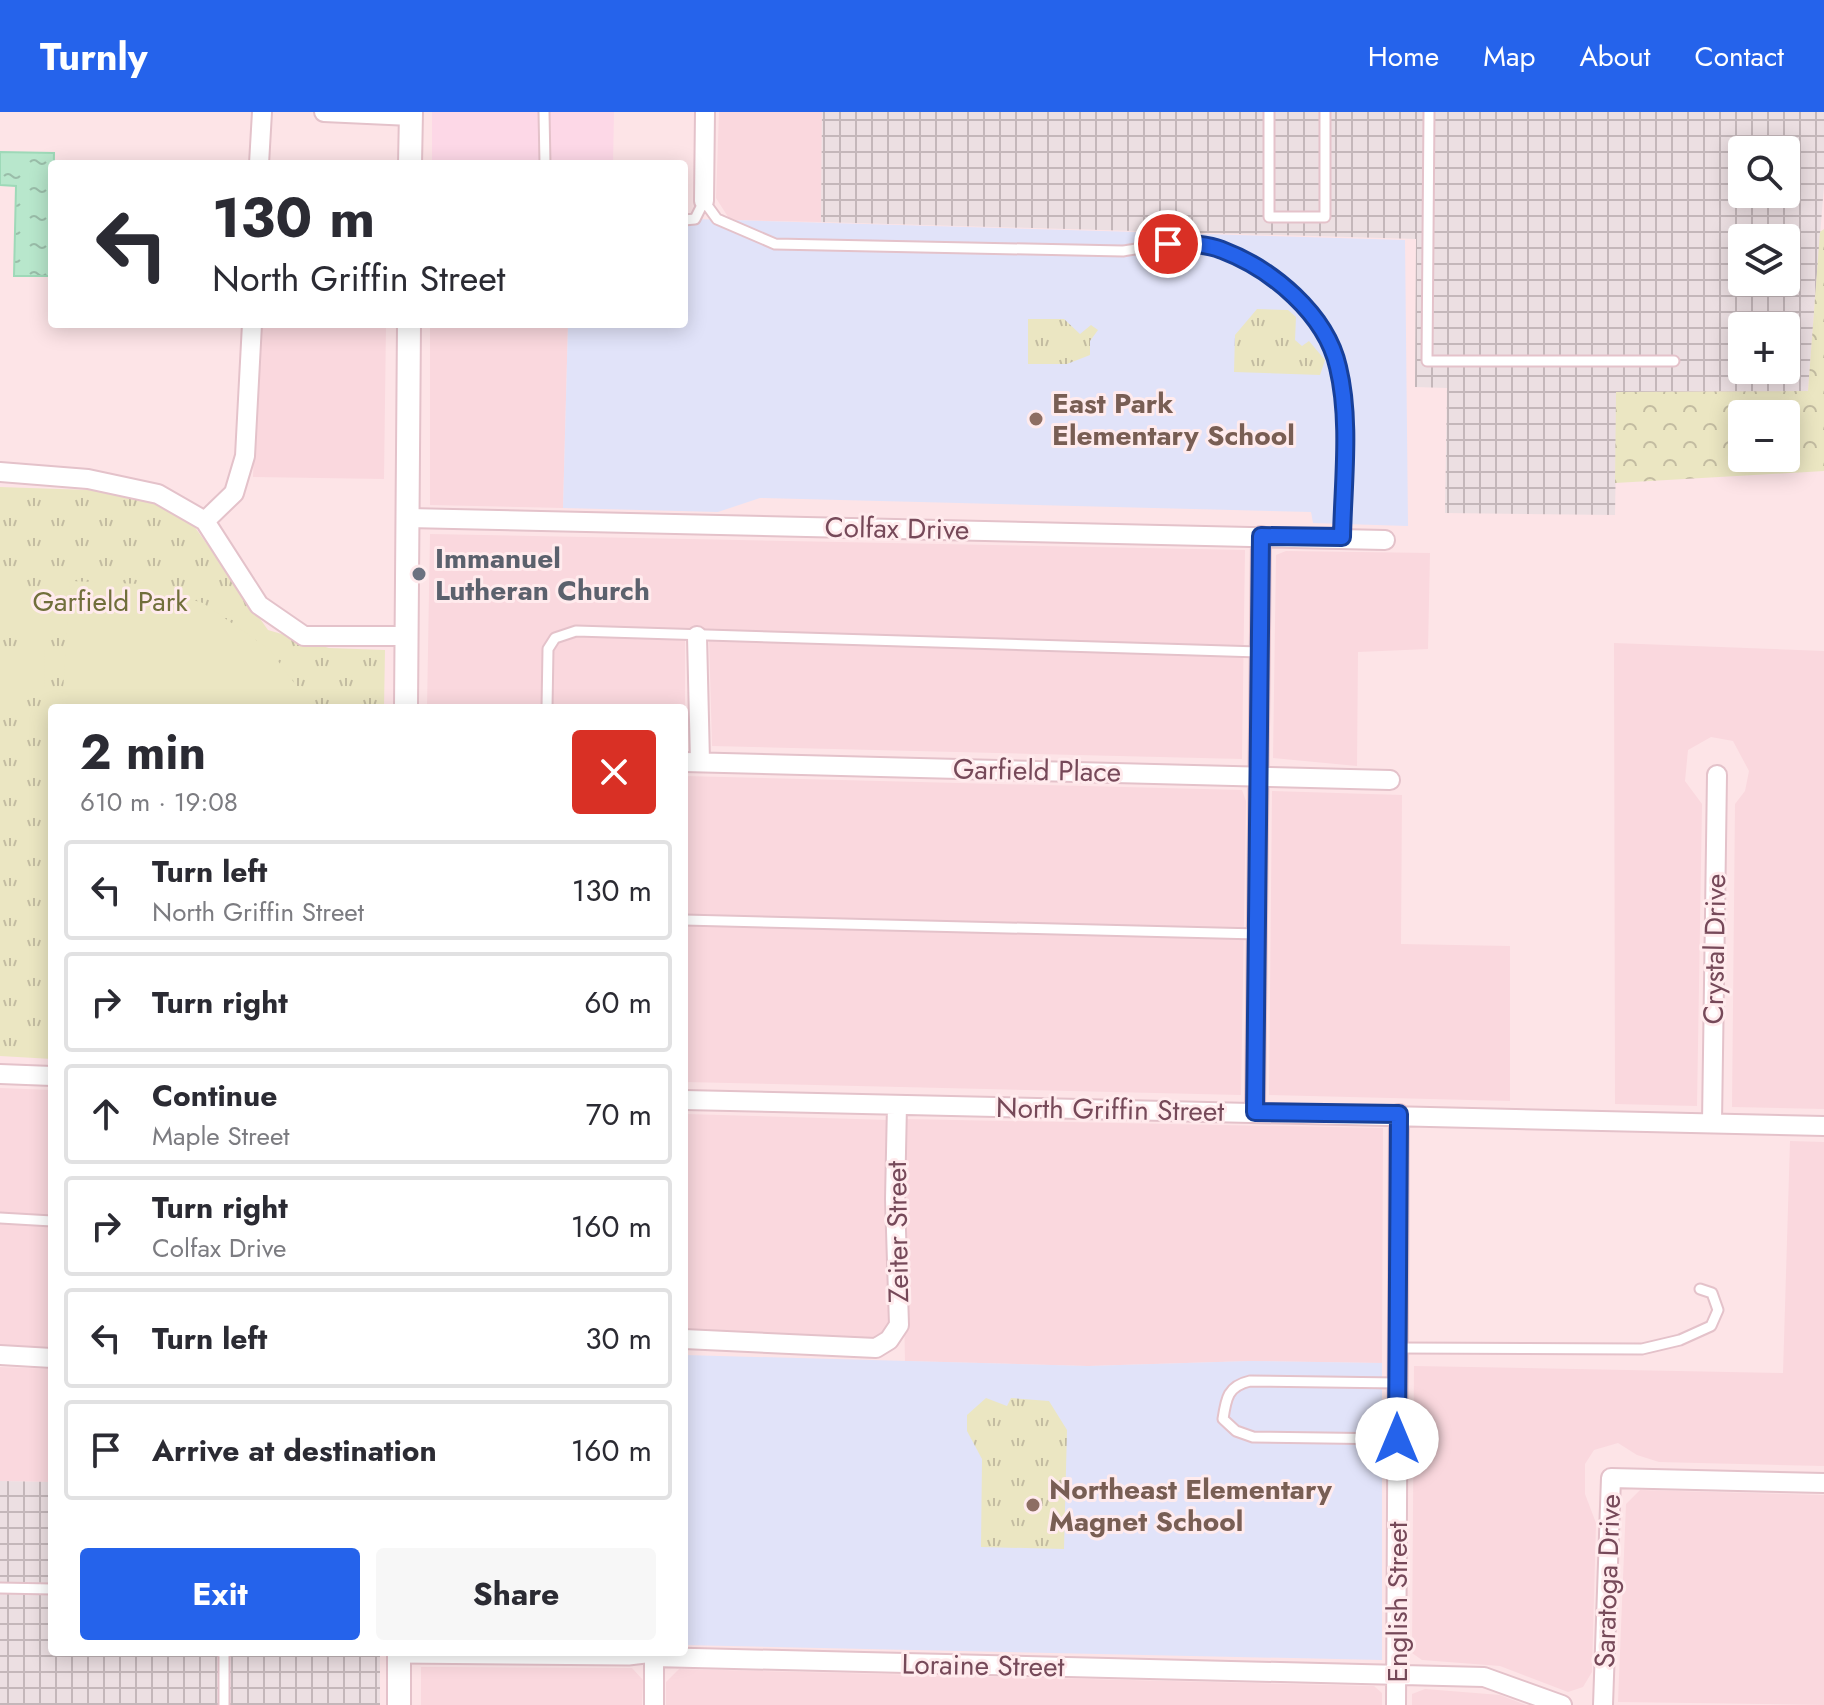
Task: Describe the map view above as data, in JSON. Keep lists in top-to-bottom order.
{
  "streets": {
    "street": [
      "Colfax Drive",
      "Garfield Place",
      "Crystal Drive",
      "North Griffin Street",
      "Zeiter Street",
      "Saratoga Drive",
      "English Street",
      "Loraine Street"
    ]
  },
  "crossings": [
    ["Crystal Drive", "North Griffin Street"],
    ["North Griffin Street", "Zeiter Street"],
    ["North Griffin Street", "English Street"],
    ["English Street", "Loraine Street"]
  ],
  "parks": ["Garfield Park"],
  "places": ["East Park Elementary School", "Immanuel Lutheran Church", "Northeast Elementary Magnet School"],
  "page": {
    "header": "Turnly",
    "nav": [
      "Home",
      "Map",
      "About",
      "Contact"
    ],
    "map_buttons": ["+", "−"],
    "turn": ["130 m", "North Griffin Street"],
    "heading": ["2 min", "610 m · 19:08"],
    "list": [
      {
        "name": "Turn left",
        "note": "North Griffin Street",
        "value": "130 m"
      },
      {
        "name": "Turn right",
        "value": "60 m"
      },
      {
        "name": "Continue",
        "note": "Maple Street",
        "value": "70 m"
      },
      {
        "name": "Turn right",
        "note": "Colfax Drive",
        "value": "160 m"
      },
      {
        "name": "Turn left",
        "value": "30 m"
      },
      {
        "name": "Arrive at destination",
        "value": "160 m"
      }
    ],
    "buttons": ["Exit", "Share"]
  }
}
